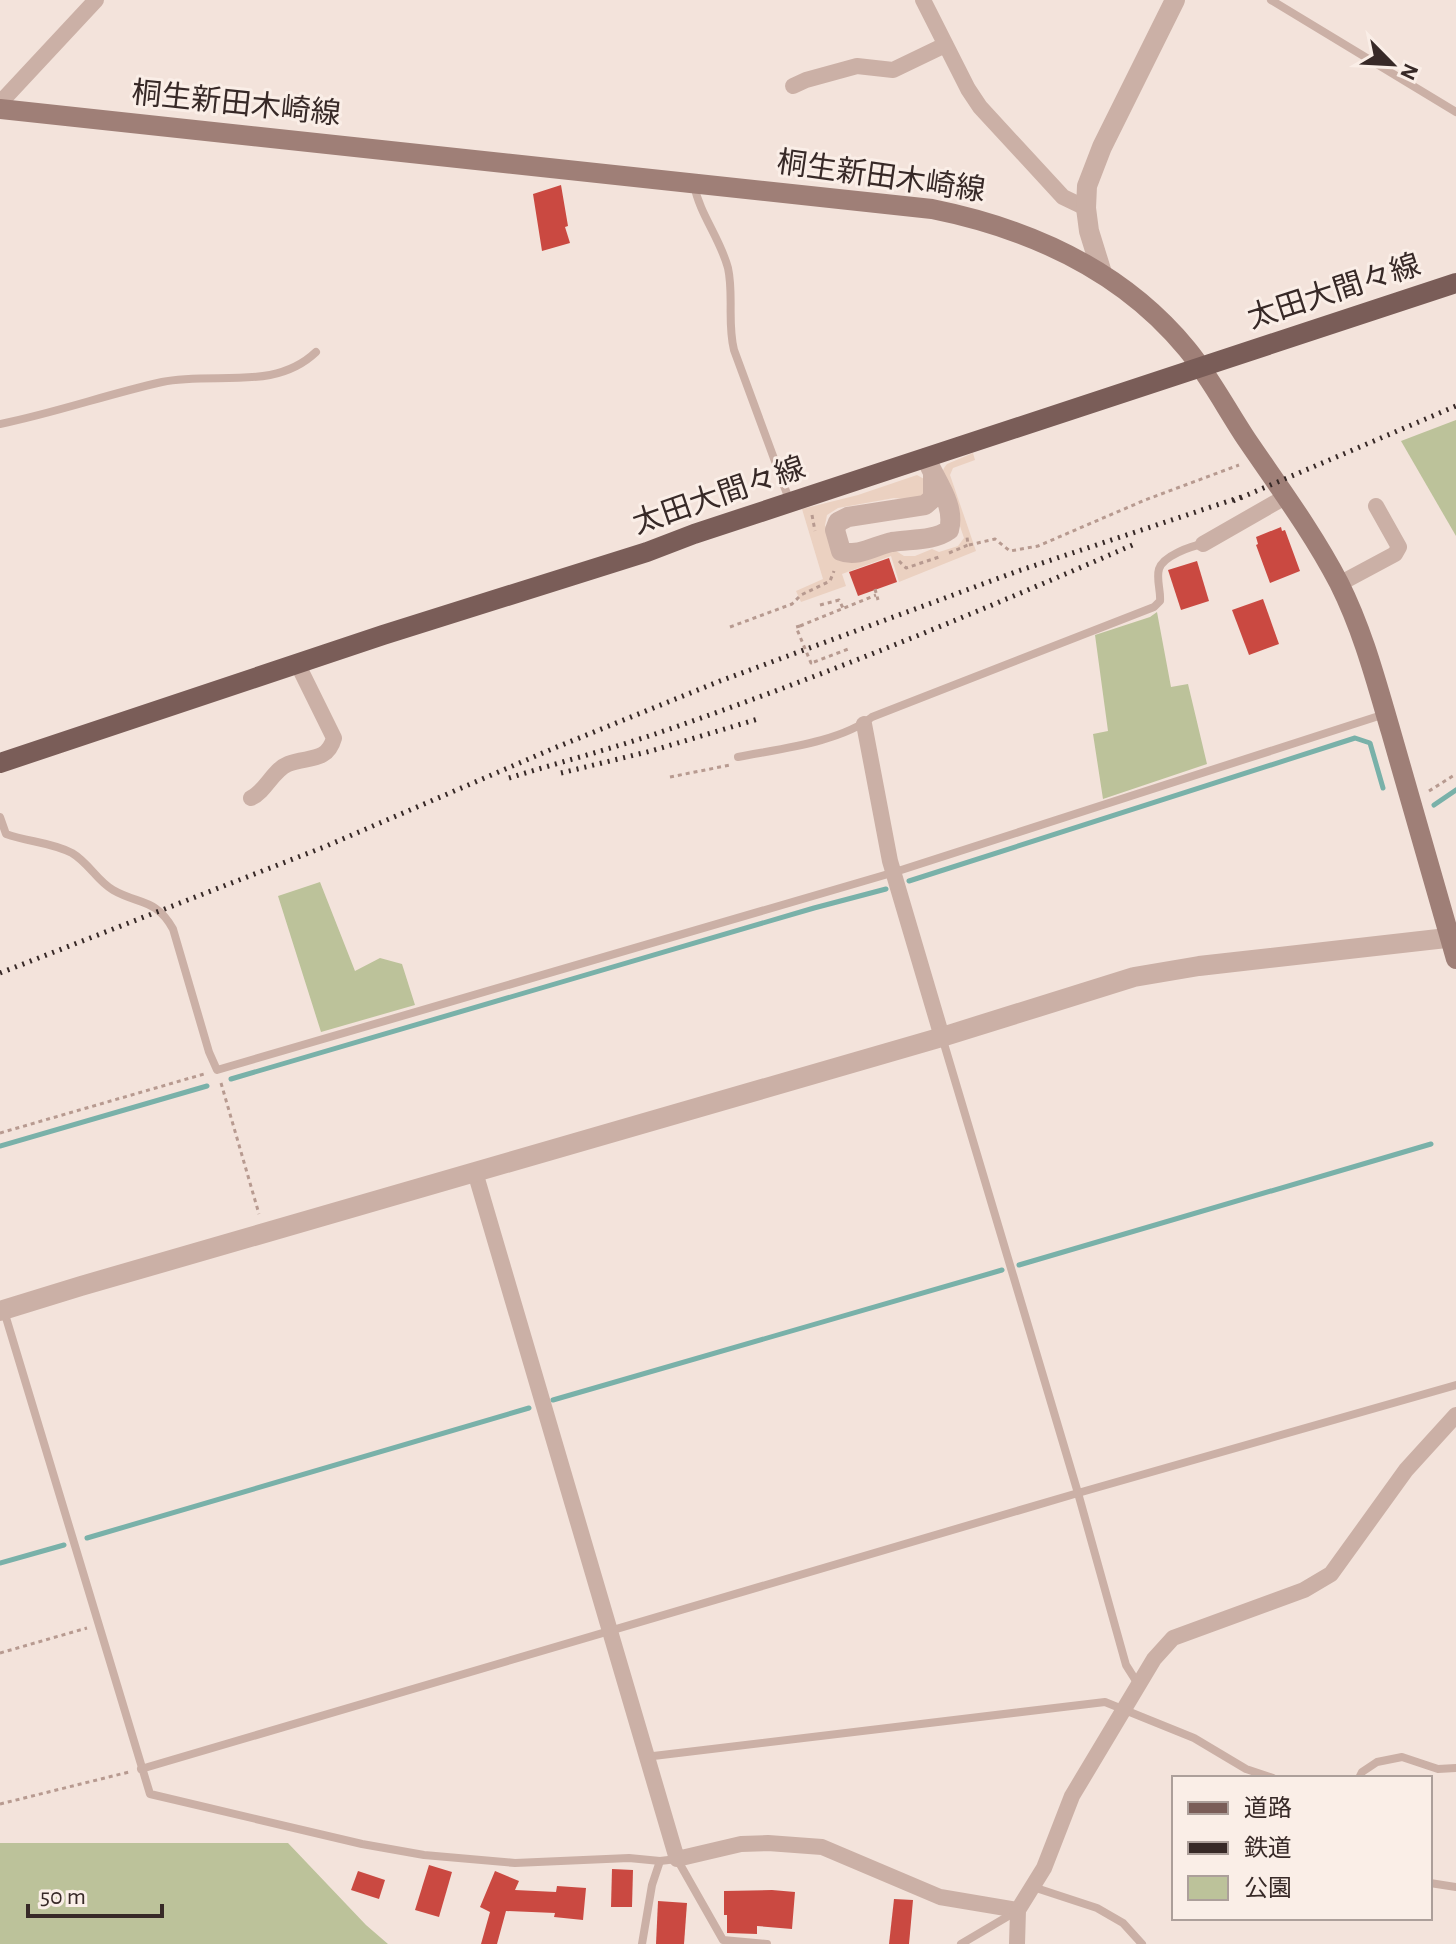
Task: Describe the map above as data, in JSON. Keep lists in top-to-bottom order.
{
  "streets": {
    "main road": ["桐生新田木崎線", "太田大間々線"]
  },
  "crossings": [
    ["桐生新田木崎線", "太田大間々線"]
  ],
  "legend": ["道路", "鉄道", "公園"],
  "scale_bar": "50 m",
  "north": "bottom right"
}
